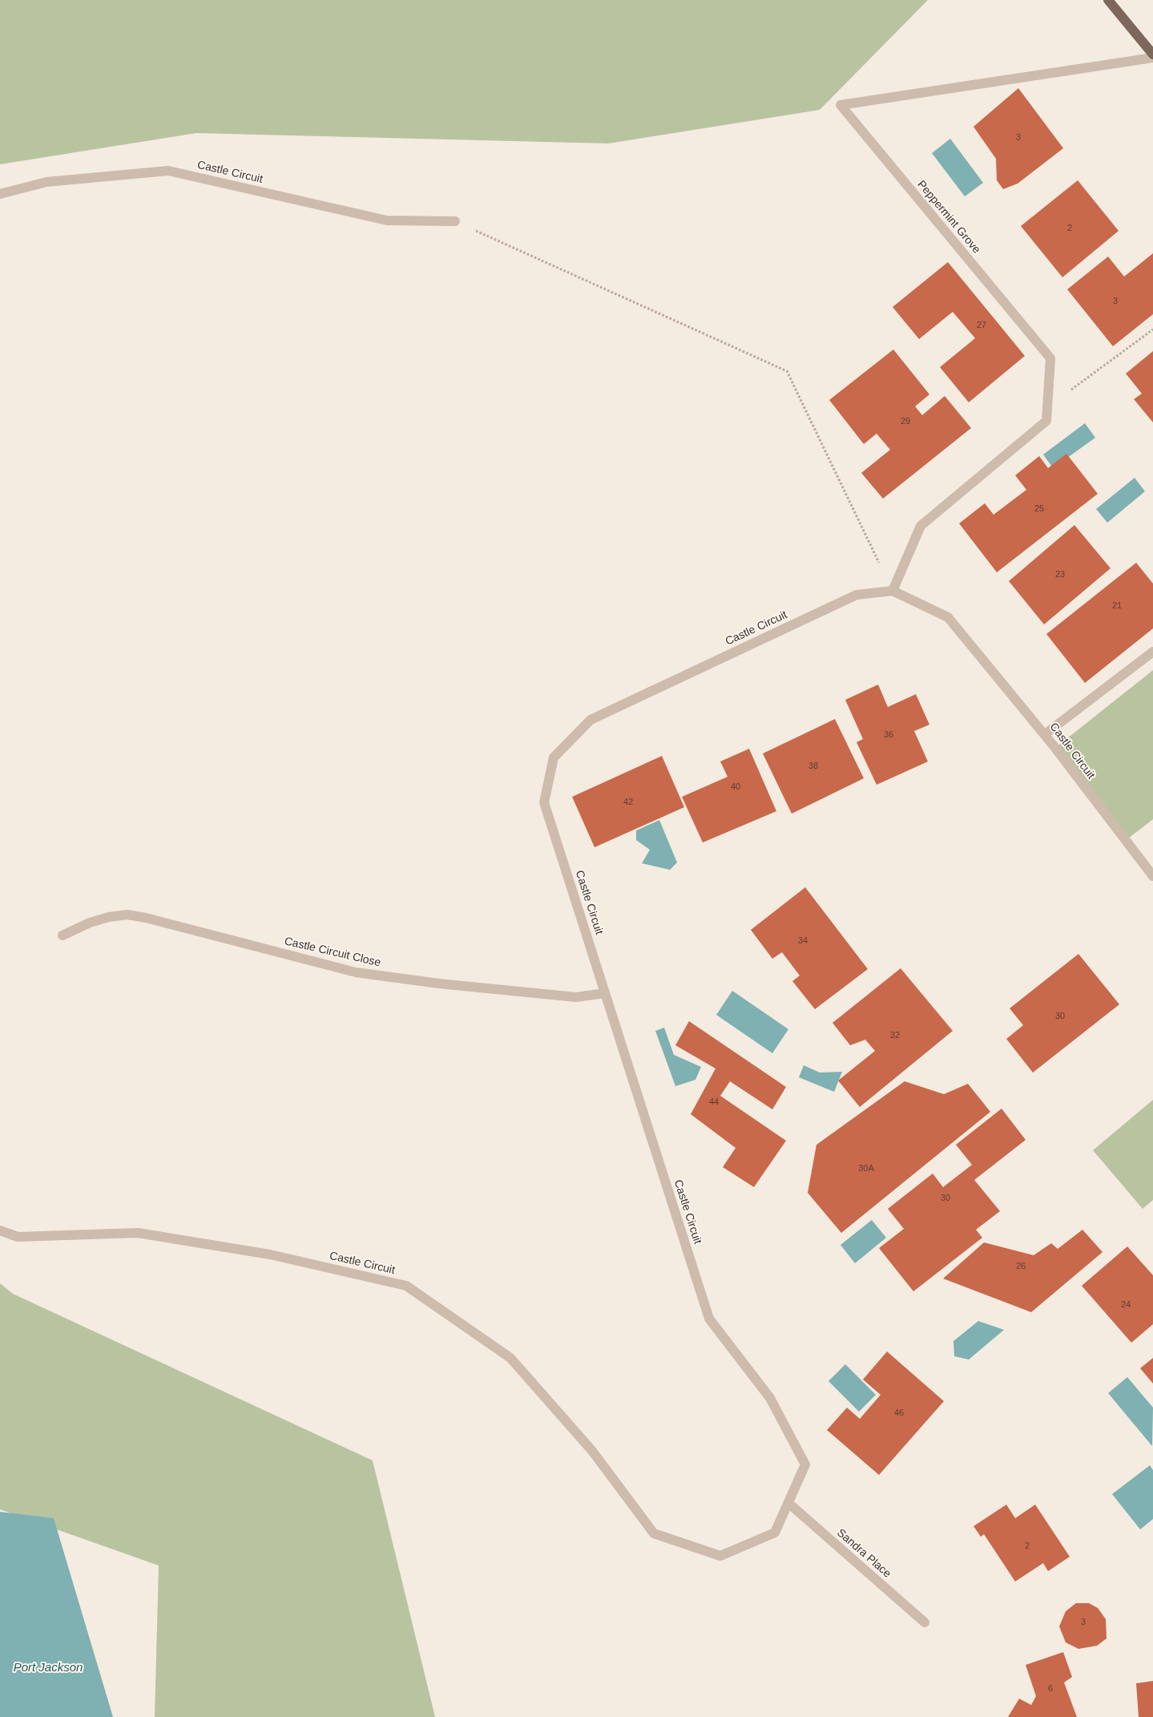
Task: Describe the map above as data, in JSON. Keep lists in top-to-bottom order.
{
  "streets": {
    "street": [
      "Castle Circuit",
      "Peppermint Grove",
      "Castle Circuit Close",
      "Sandra Place"
    ]
  },
  "crossings": [
    ["Castle Circuit", "Peppermint Grove"],
    ["Castle Circuit", "Castle Circuit Close"],
    ["Castle Circuit", "Sandra Place"]
  ],
  "water": ["Port Jackson"],
  "house_numbers": [
    "3",
    "2",
    "3",
    "27",
    "29",
    "25",
    "23",
    "21",
    "36",
    "38",
    "40",
    "42",
    "34",
    "30",
    "32",
    "44",
    "30A",
    "30",
    "26",
    "24",
    "46",
    "2",
    "3",
    "6"
  ]
}
